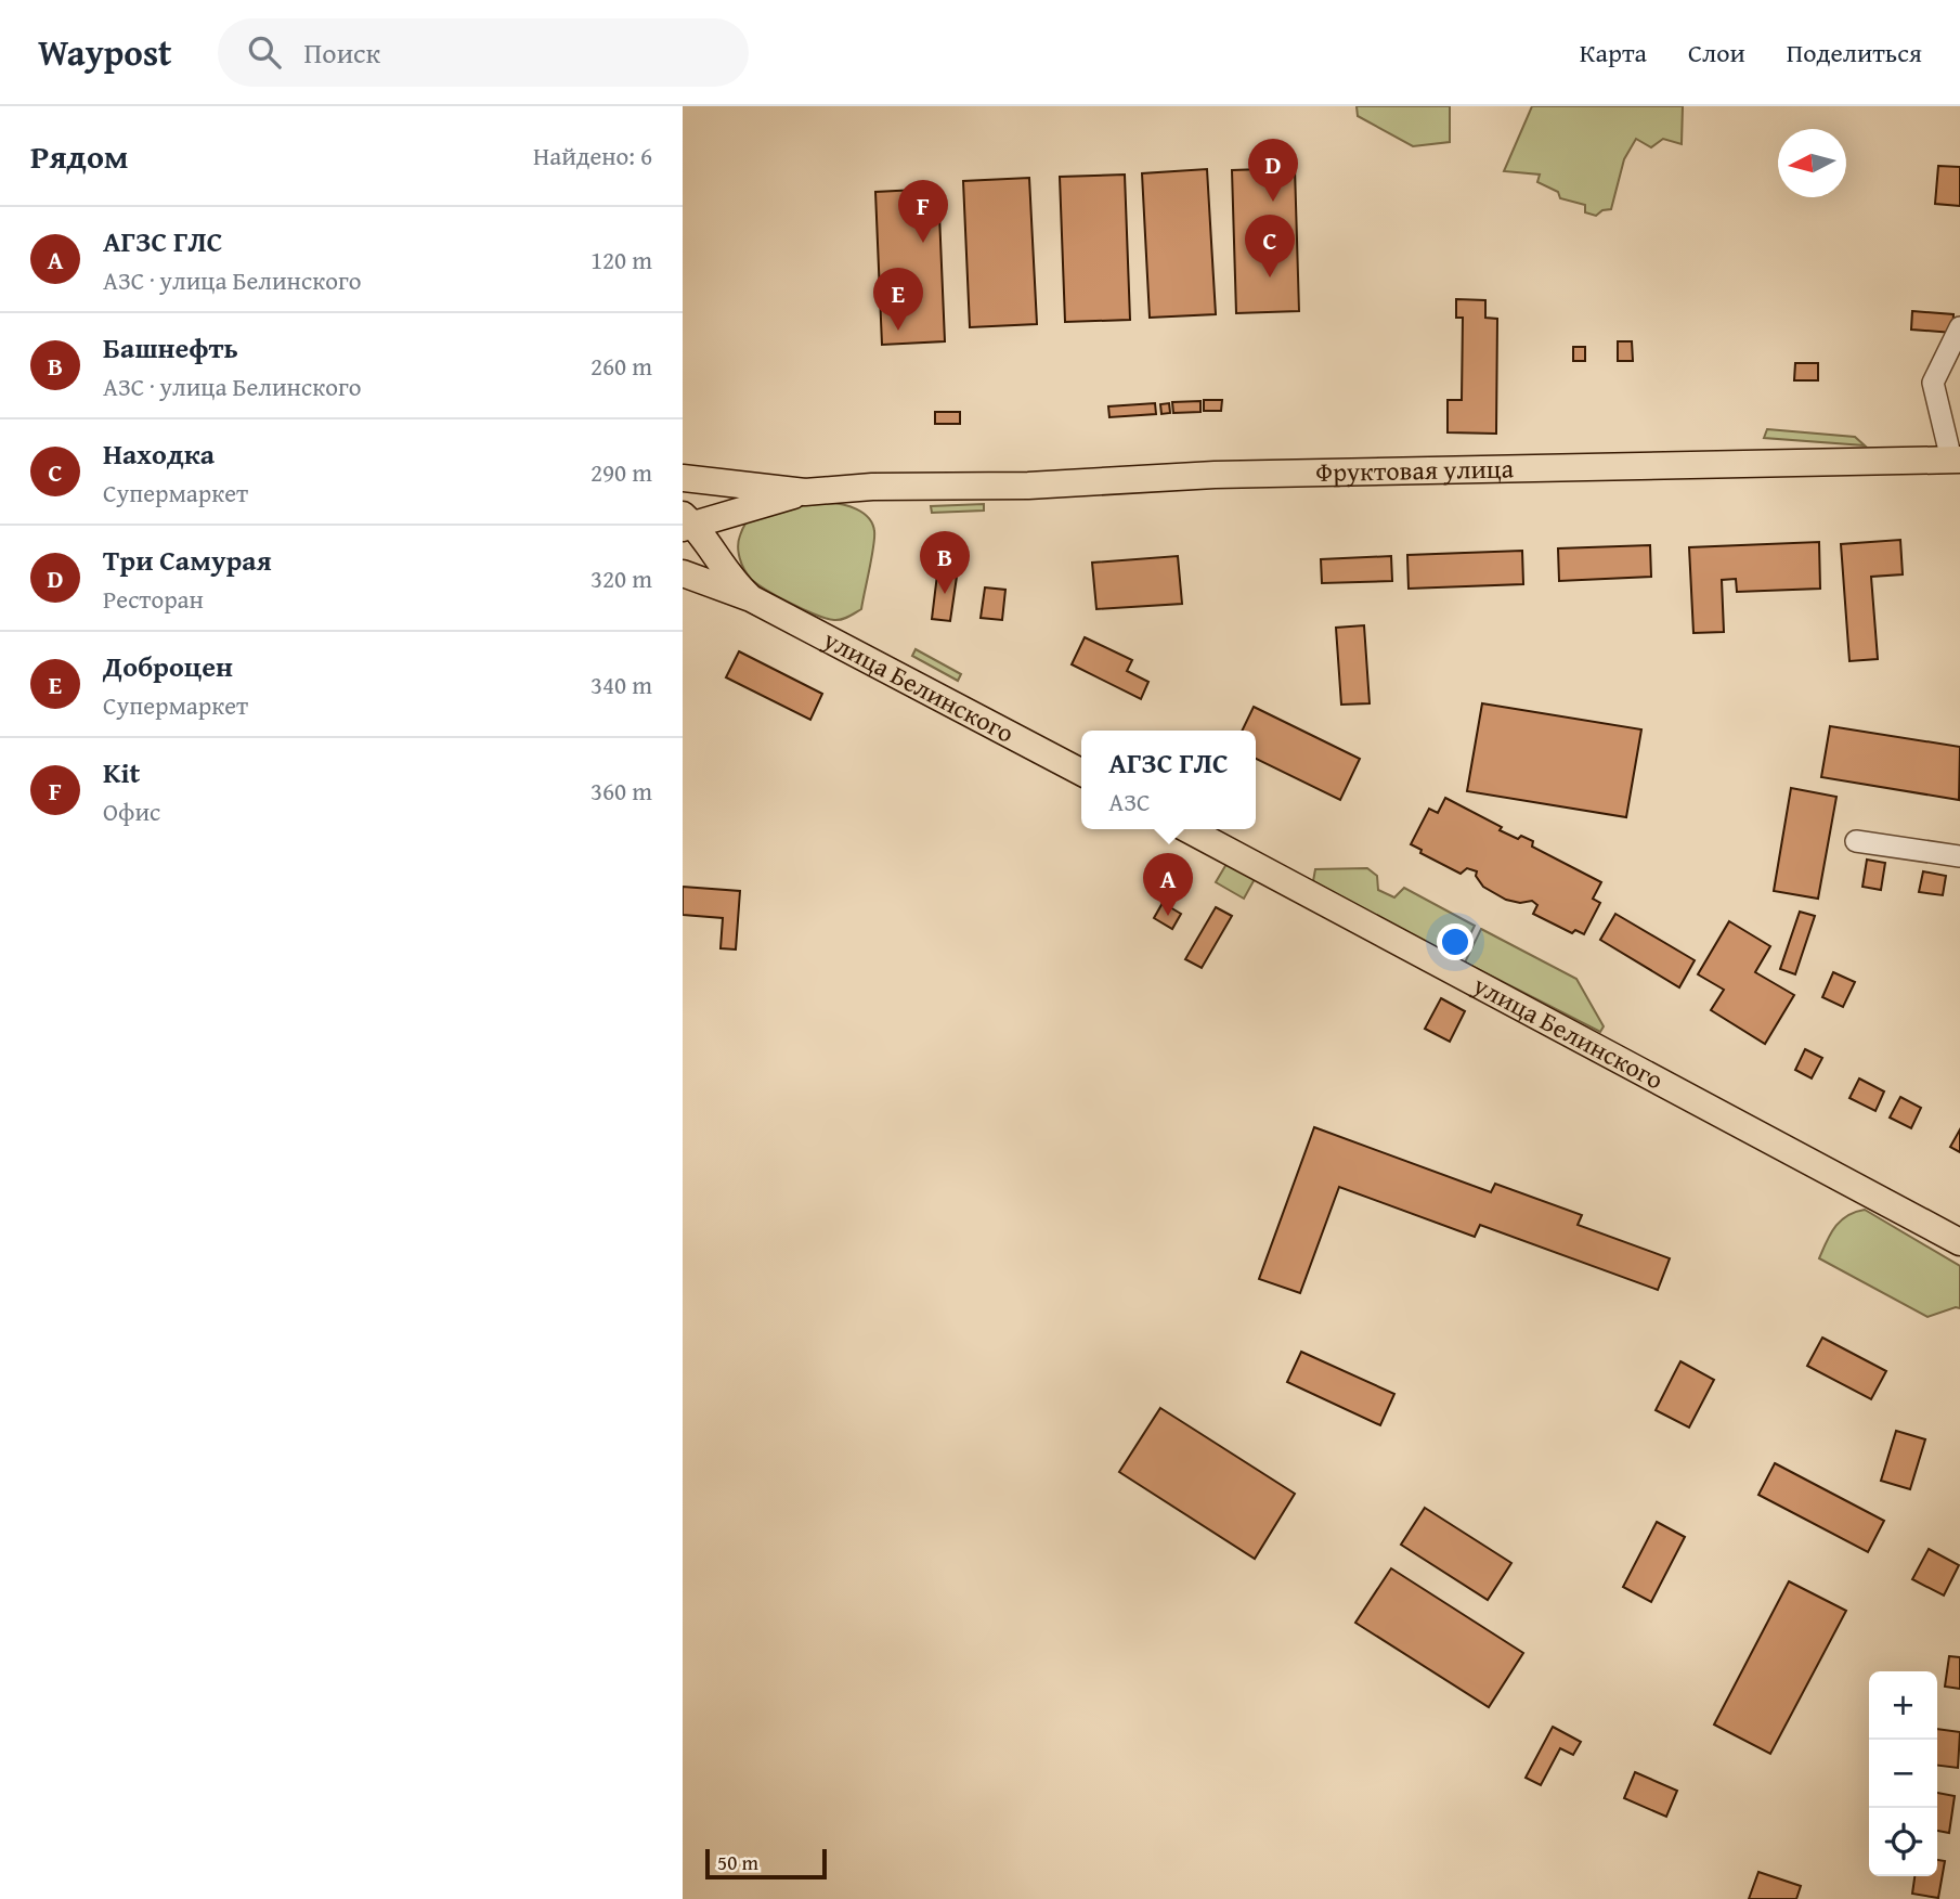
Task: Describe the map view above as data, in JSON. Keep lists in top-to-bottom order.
{
  "streets": {
    "main road": ["Фруктовая улица", "улица Белинского"]
  },
  "scale_bar": "50 m",
  "north": "left",
  "page": {
    "header": "Waypost",
    "search": "Поиск",
    "nav": ["Карта", "Слои", "Поделиться"],
    "heading": ["Рядом", "Найдено: 6"],
    "pins": [
      "D",
      "F",
      "C",
      "E",
      "B",
      "A"
    ],
    "list": [
      {
        "mark": "A",
        "name": "АГЗС ГЛС",
        "note": "АЗС · улица Белинского",
        "value": "120 m"
      },
      {
        "mark": "B",
        "name": "Башнефть",
        "note": "АЗС · улица Белинского",
        "value": "260 m"
      },
      {
        "mark": "C",
        "name": "Находка",
        "note": "Супермаркет",
        "value": "290 m"
      },
      {
        "mark": "D",
        "name": "Три Самурая",
        "note": "Ресторан",
        "value": "320 m"
      },
      {
        "mark": "E",
        "name": "Доброцен",
        "note": "Супермаркет",
        "value": "340 m"
      },
      {
        "mark": "F",
        "name": "Kit",
        "note": "Офис",
        "value": "360 m"
      }
    ],
    "popup": ["АГЗС ГЛС", "АЗС"],
    "map_buttons": ["+", "−"],
    "scale": "50 m"
  }
}
